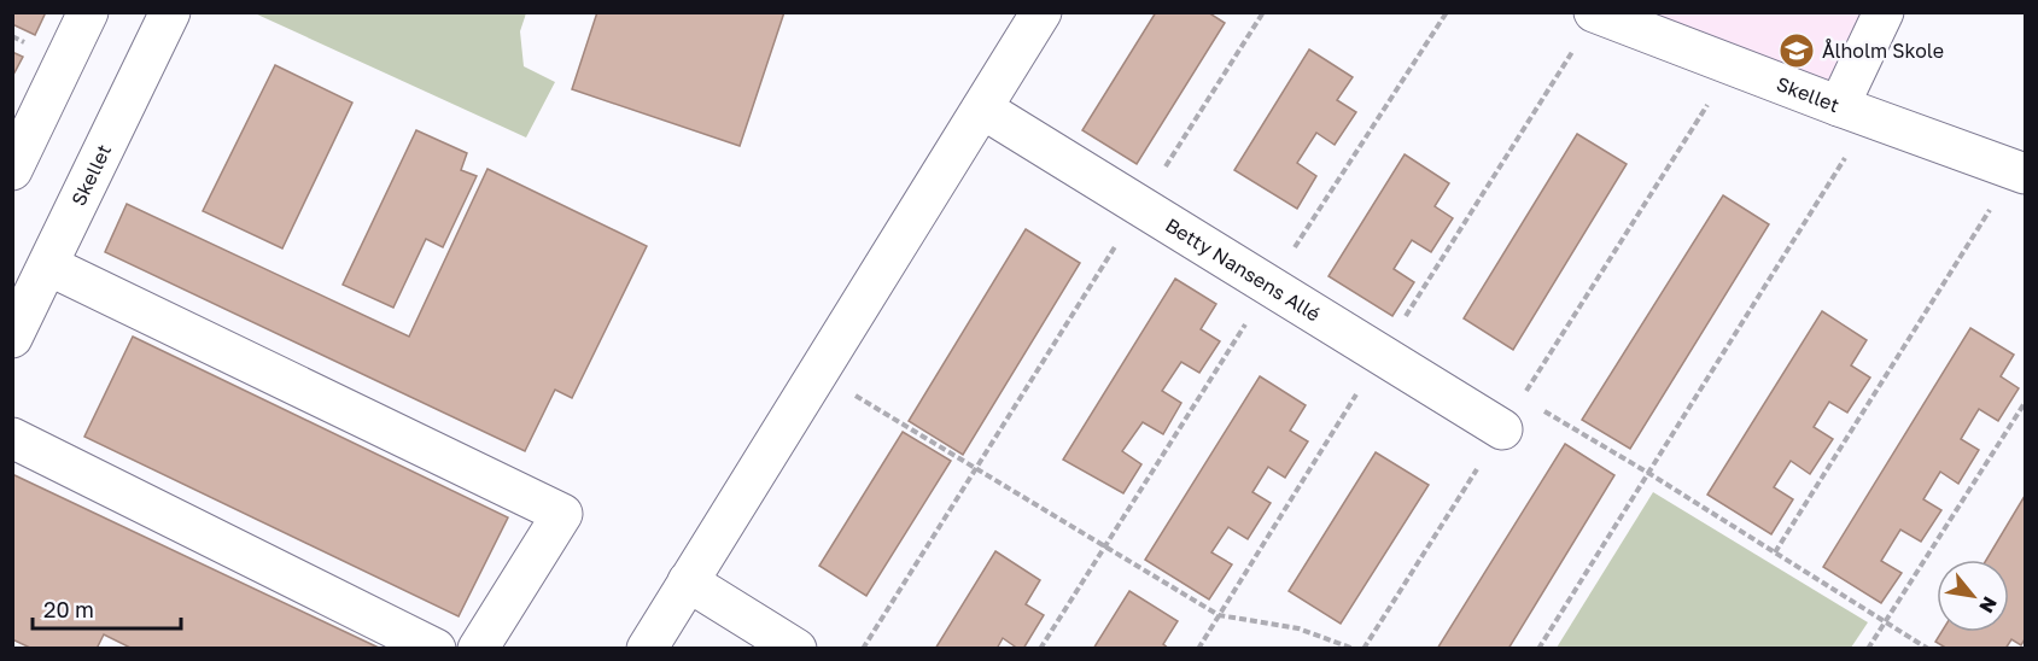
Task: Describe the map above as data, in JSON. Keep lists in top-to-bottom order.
{
  "streets": {
    "street": ["Skellet", "Betty Nansens Allé"]
  },
  "places": {
    "school or university": ["Ålholm Skole"]
  },
  "scale_bar": "20 m",
  "north": "bottom right"
}
